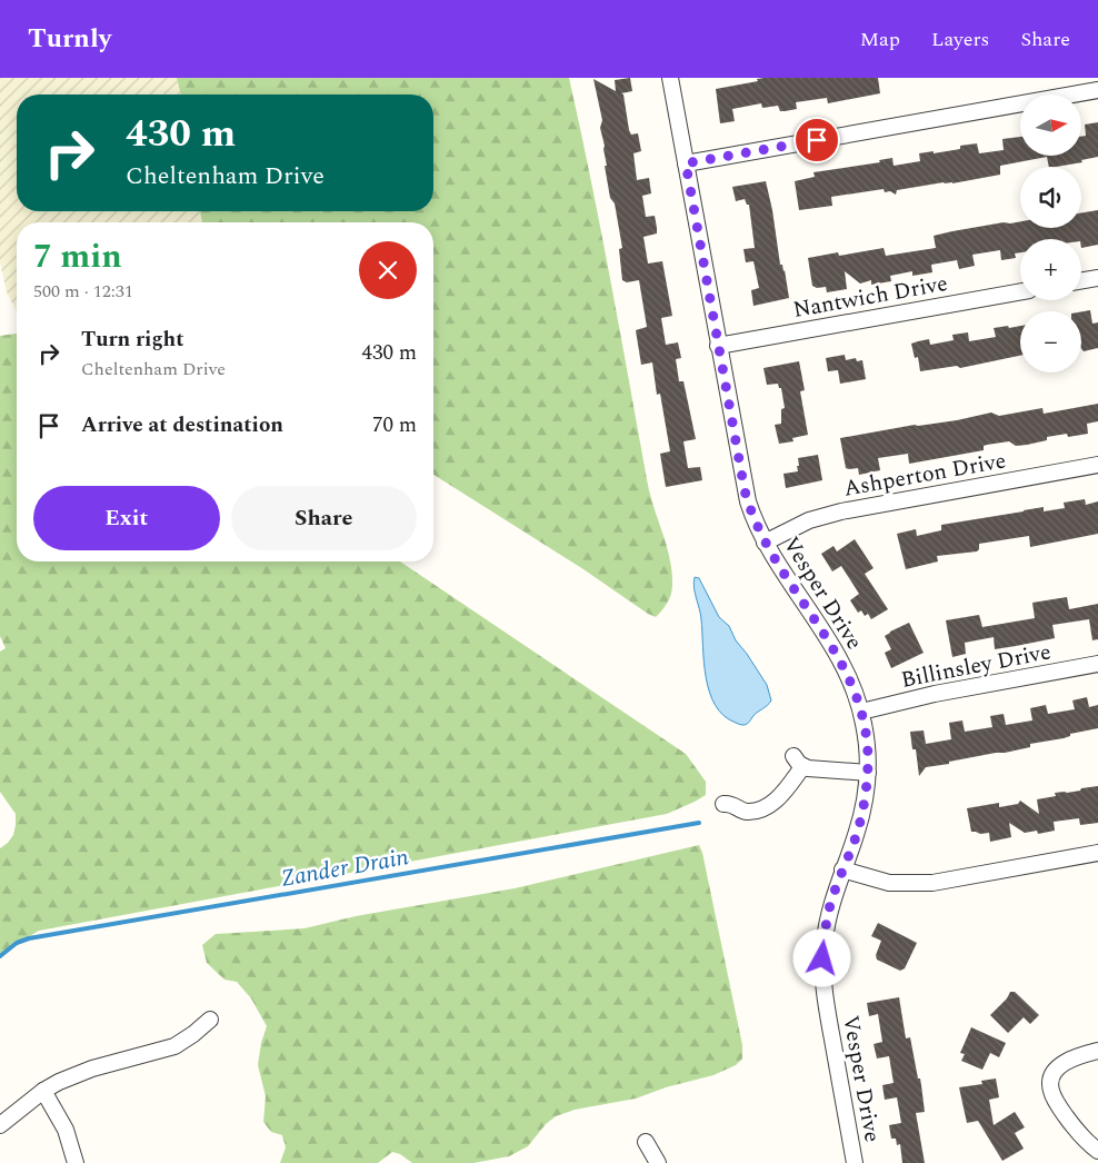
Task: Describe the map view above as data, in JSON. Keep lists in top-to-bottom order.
{
  "streets": {
    "street": [
      "Nantwich Drive",
      "Ashperton Drive",
      "Vesper Drive",
      "Billinsley Drive"
    ]
  },
  "crossings": [
    ["Nantwich Drive", "Vesper Drive"],
    ["Ashperton Drive", "Vesper Drive"],
    ["Vesper Drive", "Billinsley Drive"]
  ],
  "water": ["Zander Drain"],
  "north": "right",
  "page": {
    "header": "Turnly",
    "nav": ["Map", "Layers", "Share"],
    "map_buttons": ["+", "−"],
    "turn": ["430 m", "Cheltenham Drive"],
    "heading": ["7 min", "500 m · 12:31"],
    "list": [
      {
        "name": "Turn right",
        "note": "Cheltenham Drive",
        "value": "430 m"
      },
      {
        "name": "Arrive at destination",
        "value": "70 m"
      }
    ],
    "buttons": ["Exit", "Share"]
  }
}
